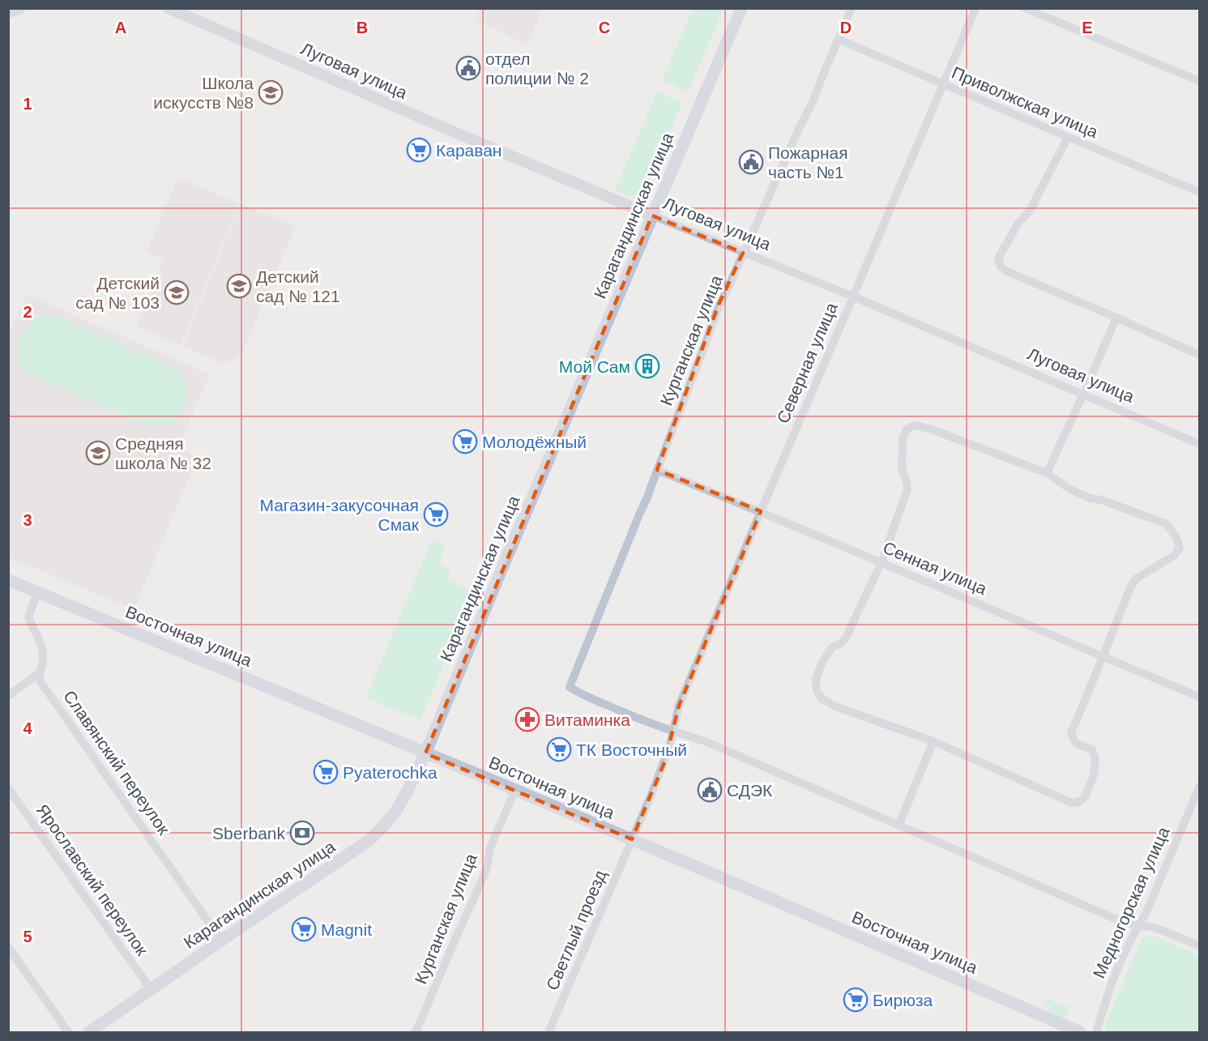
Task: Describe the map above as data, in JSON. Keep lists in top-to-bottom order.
{
  "streets": {
    "main road": ["Карагандинская улица", "Восточная улица"],
    "street": [
      "Луговая улица",
      "Приволжская улица",
      "Курганская улица",
      "Северная улица",
      "Сенная улица",
      "Славянский переулок",
      "Ярославский переулок",
      "Медногорская улица",
      "Светлый проезд"
    ]
  },
  "crossings": [
    ["Луговая улица", "Карагандинская улица"],
    ["Луговая улица", "Курганская улица"],
    ["Луговая улица", "Северная улица"],
    ["Приволжская улица", "Курганская улица"],
    ["Приволжская улица", "Северная улица"],
    ["Карагандинская улица", "Восточная улица"],
    ["Карагандинская улица", "Славянский переулок"],
    ["Карагандинская улица", "Ярославский переулок"],
    ["Курганская улица", "Северная улица"],
    ["Курганская улица", "Сенная улица"],
    ["Курганская улица", "Восточная улица"],
    ["Курганская улица", "Светлый проезд"],
    ["Северная улица", "Сенная улица"],
    ["Северная улица", "Светлый проезд"],
    ["Восточная улица", "Светлый проезд"]
  ],
  "places": {
    "public building": ["отдел полиции № 2", "Пожарная часть №1", "СДЭК"],
    "school or university": [
      "Школа искусств №8",
      "Детский сад № 121",
      "Детский сад № 103",
      "Средняя школа № 32"
    ],
    "supermarket": [
      "Караван",
      "Молодёжный",
      "Магазин-закусочная Смак",
      "ТК Восточный",
      "Pyaterochka",
      "Magnit",
      "Бирюза"
    ],
    "building": ["Мой Cам"],
    "pharmacy": ["Витаминка"],
    "bank": ["Sberbank"]
  },
  "grid": {
    "columns": [
      "A",
      "B",
      "C",
      "D",
      "E"
    ],
    "rows": [
      "1",
      "2",
      "3",
      "4",
      "5"
    ]
  }
}
